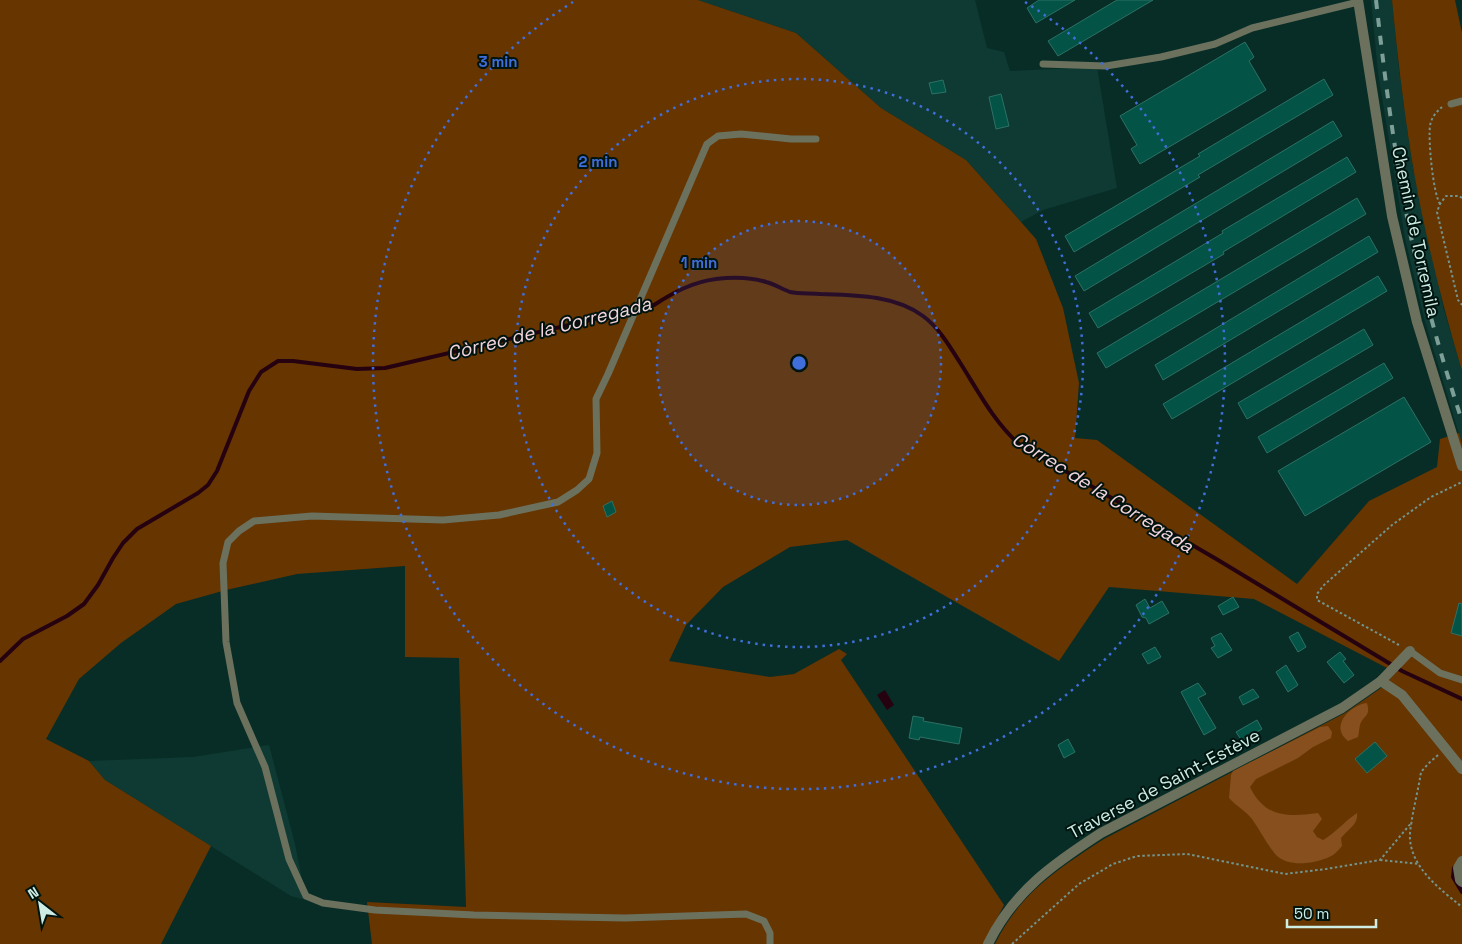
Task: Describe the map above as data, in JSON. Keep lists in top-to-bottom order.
{
  "streets": {
    "street": ["Chemin de Torremila", "Traverse de Saint-Estève"]
  },
  "water": ["Còrrec de la Corregada"],
  "scale_bar": "50 m",
  "north": "top left",
  "rings": ["3 min", "2 min", "1 min"]
}
